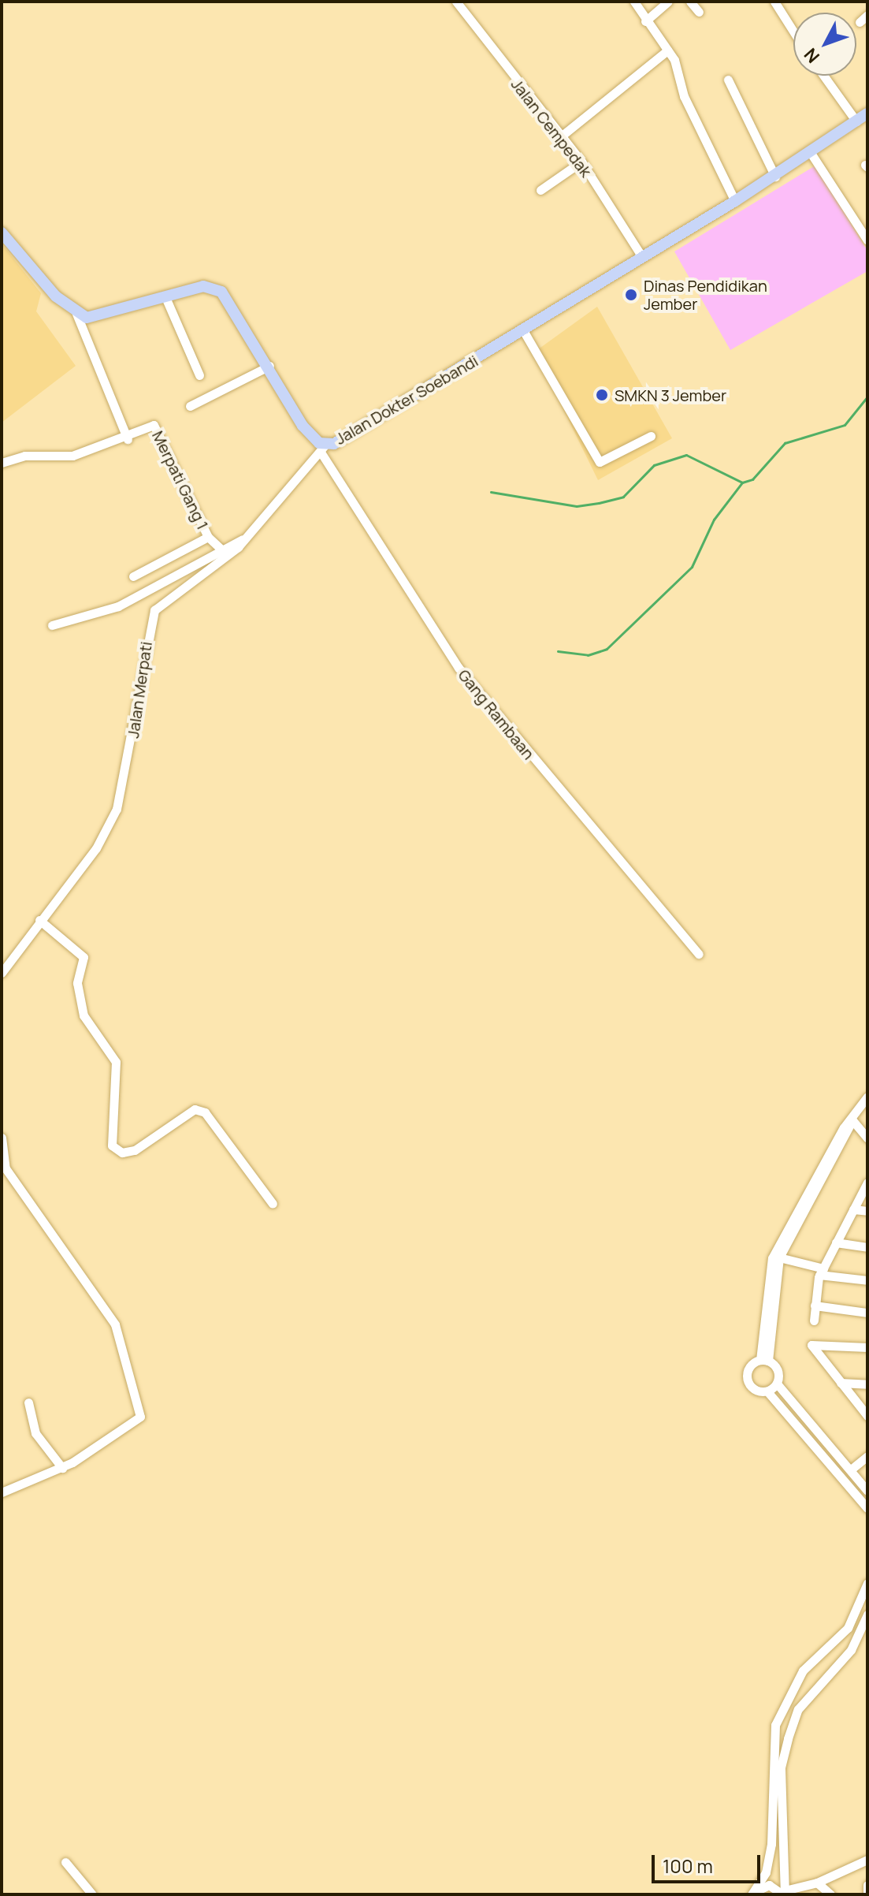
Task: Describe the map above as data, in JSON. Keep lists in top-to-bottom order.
{
  "streets": {
    "main road": ["Jalan Dokter Soebandi"],
    "street": [
      "Jalan Cempedak",
      "Merpati Gang 1",
      "Jalan Merpati",
      "Gang Rambaan"
    ]
  },
  "crossings": [
    ["Jalan Cempedak", "Jalan Dokter Soebandi"],
    ["Jalan Dokter Soebandi", "Jalan Merpati"],
    ["Jalan Dokter Soebandi", "Gang Rambaan"],
    ["Jalan Merpati", "Gang Rambaan"]
  ],
  "places": ["Dinas Pendidikan Jember", "SMKN 3 Jember"],
  "scale_bar": "100 m",
  "north": "bottom left"
}
